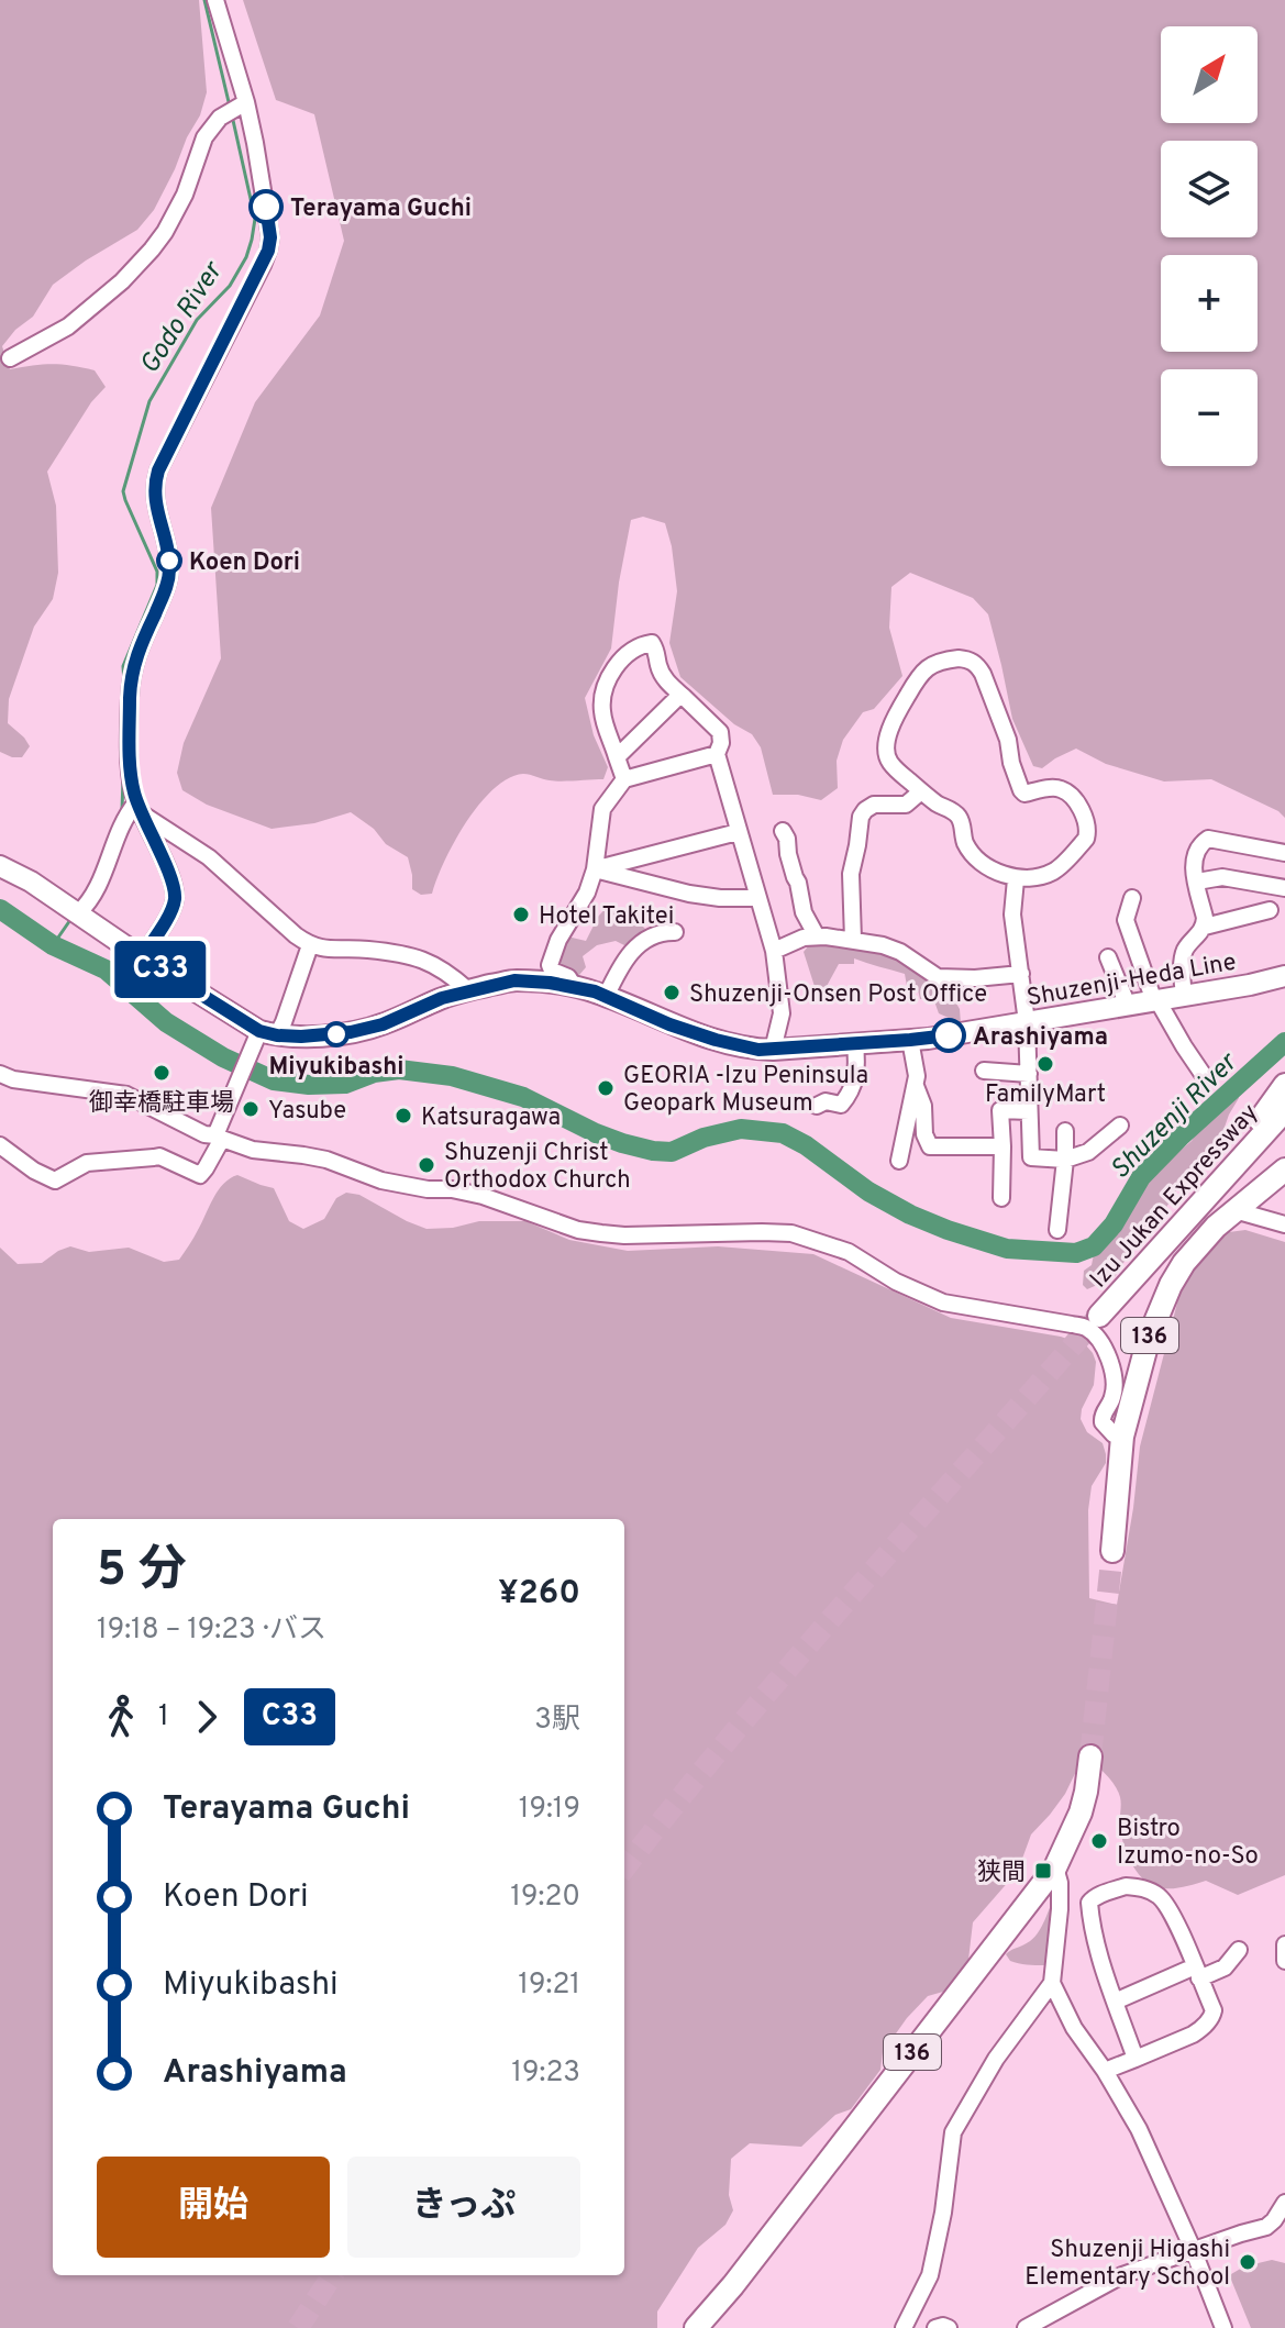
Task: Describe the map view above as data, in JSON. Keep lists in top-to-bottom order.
{
  "streets": {
    "highway": ["Izu Jukan Expressway", "136"],
    "main road": ["Shuzenji-Heda Line"]
  },
  "water": ["Godo River", "Shuzenji River"],
  "places": {
    "other": [
      "Terayama Guchi",
      "Koen Dori",
      "Hotel Takitei",
      "Shuzenji-Onsen Post Office",
      "Miyukibashi",
      "Arashiyama",
      "FamilyMart",
      "御幸橋駐車場",
      "GEORIA -Izu Peninsula Geopark Museum",
      "Yasube",
      "Katsuragawa",
      "Shuzenji Christ Orthodox Church",
      "Bistro Izumo-no-So",
      "Shuzenji Higashi Elementary School"
    ],
    "transit": ["狭間"]
  },
  "lines": ["bus line C33"],
  "north": "top right",
  "page": {
    "on_map": "C33",
    "map_buttons": ["+", "−"],
    "heading": ["5 分", "19:18 – 19:23 · バス", "¥260"],
    "legs": ["1", "C33", "3駅"],
    "list": [
      {
        "name": "Terayama Guchi",
        "value": "19:19"
      },
      {
        "name": "Koen Dori",
        "value": "19:20"
      },
      {
        "name": "Miyukibashi",
        "value": "19:21"
      },
      {
        "name": "Arashiyama",
        "value": "19:23"
      }
    ],
    "buttons": ["開始", "きっぷ"]
  }
}
